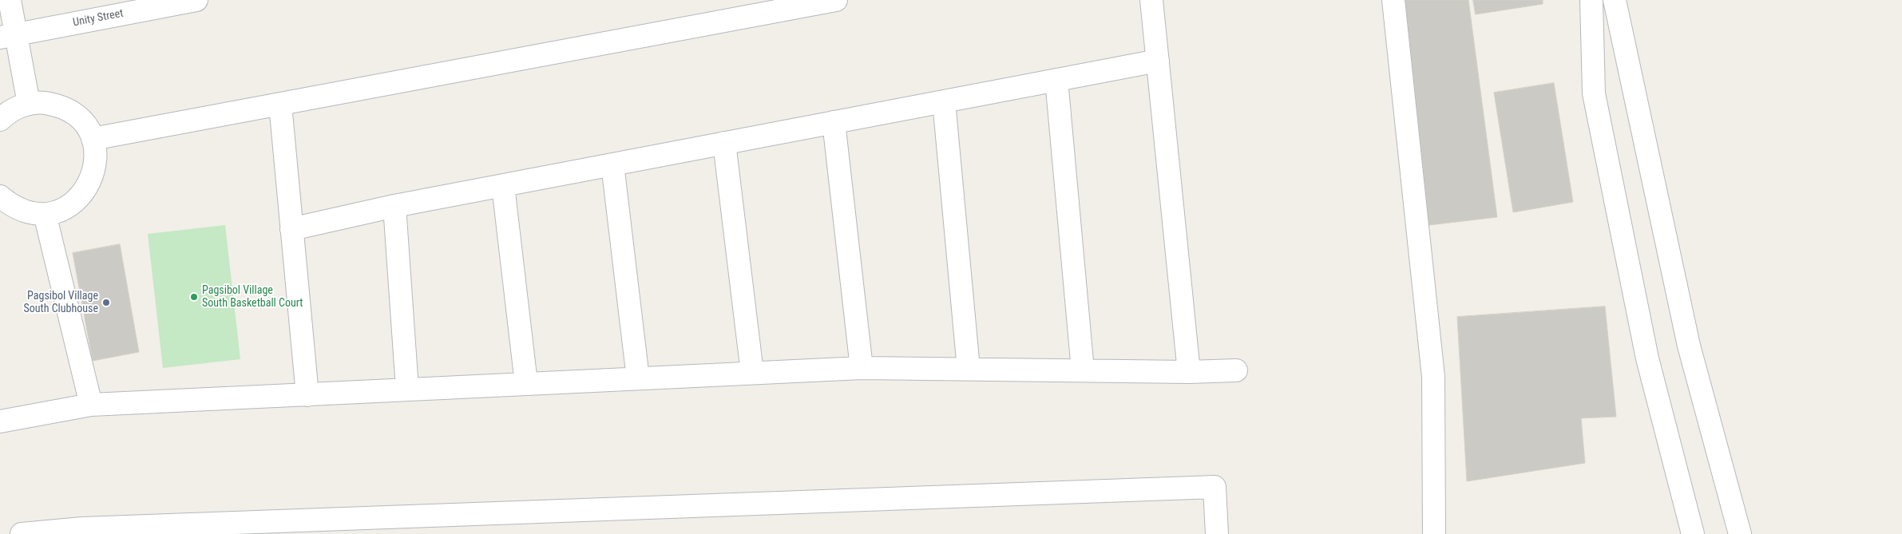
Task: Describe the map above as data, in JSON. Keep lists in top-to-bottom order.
{
  "streets": {
    "street": ["Unity Street"]
  },
  "places": ["Pagsibol Village South Basketball Court", "Pagsibol Village South Clubhouse"]
}
